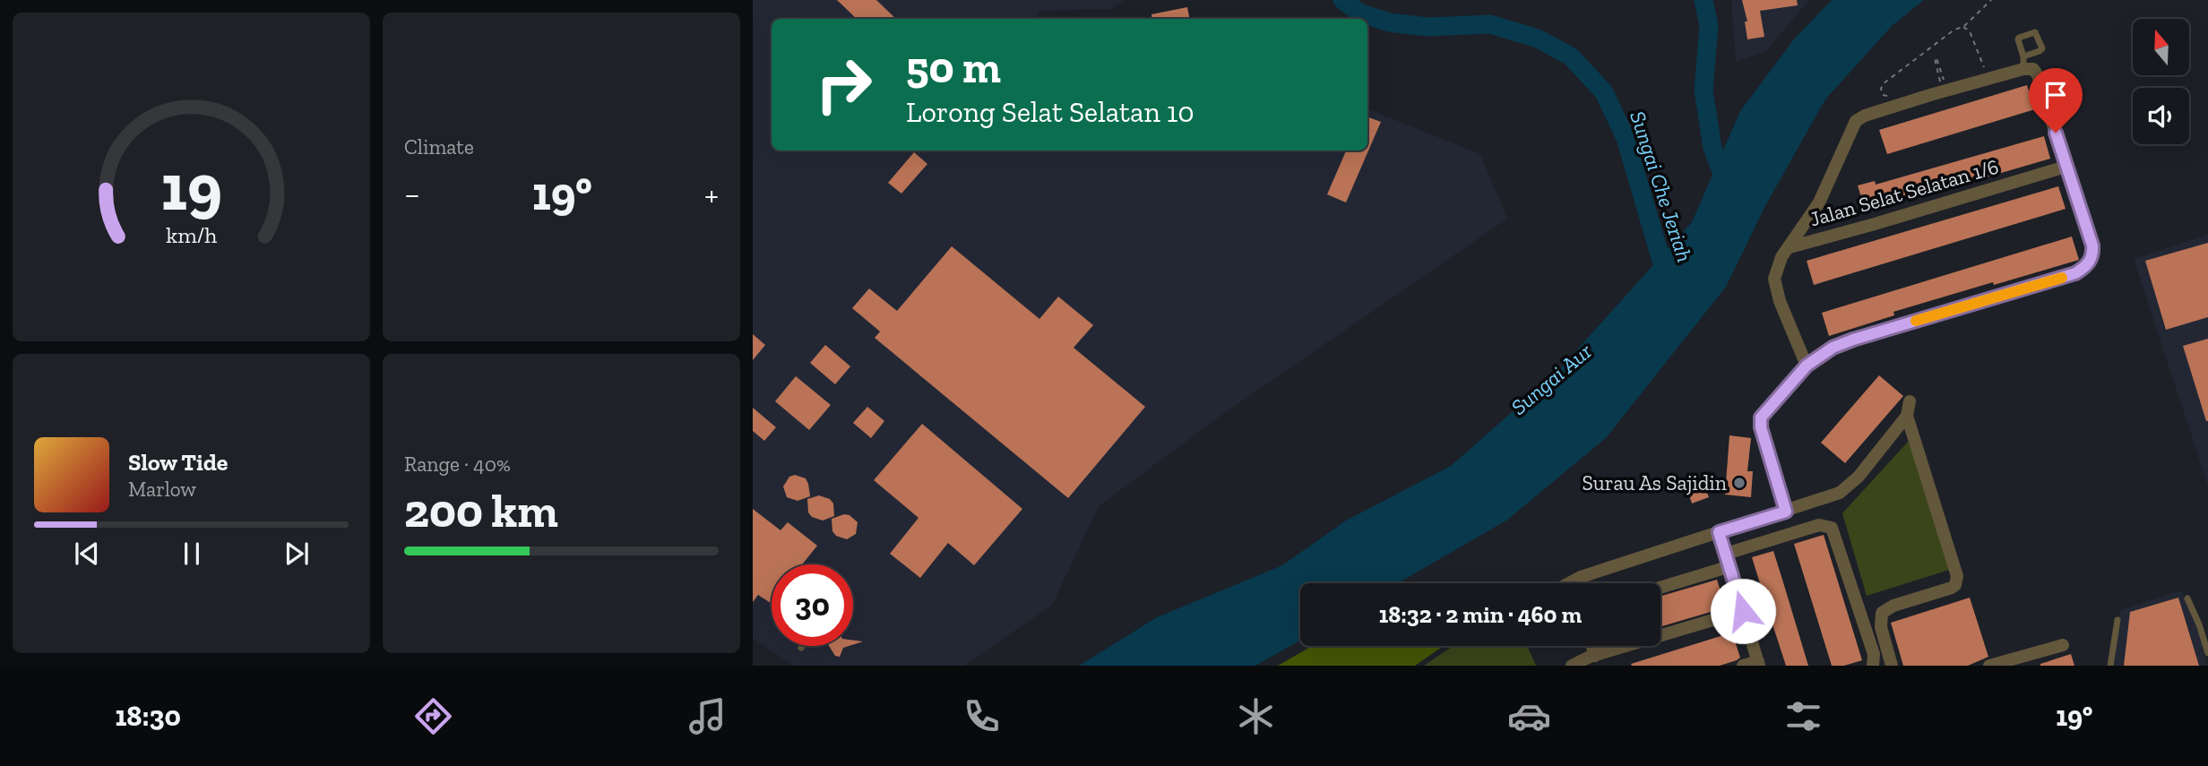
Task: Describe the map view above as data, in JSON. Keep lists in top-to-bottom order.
{
  "streets": {
    "street": ["Jalan Selat Selatan 1/6"]
  },
  "water": ["Sungai Che Jeriah", "Sungai Aur"],
  "places": ["Surau As Sajidin"],
  "north": "top",
  "page": {
    "tile": [
      "Climate",
      ["Range · 40%", "200 km"]
    ],
    "turn": ["50 m", "Lorong Selat Selatan 10"],
    "heat": ["−", "19°", "+"],
    "song": ["Slow Tide", "Marlow"],
    "limit": "30",
    "trip": "18:32 · 2 min · 460 m",
    "tabs": ["18:30", "19°"],
    "gauge": ["19", "km/h"]
  }
}
